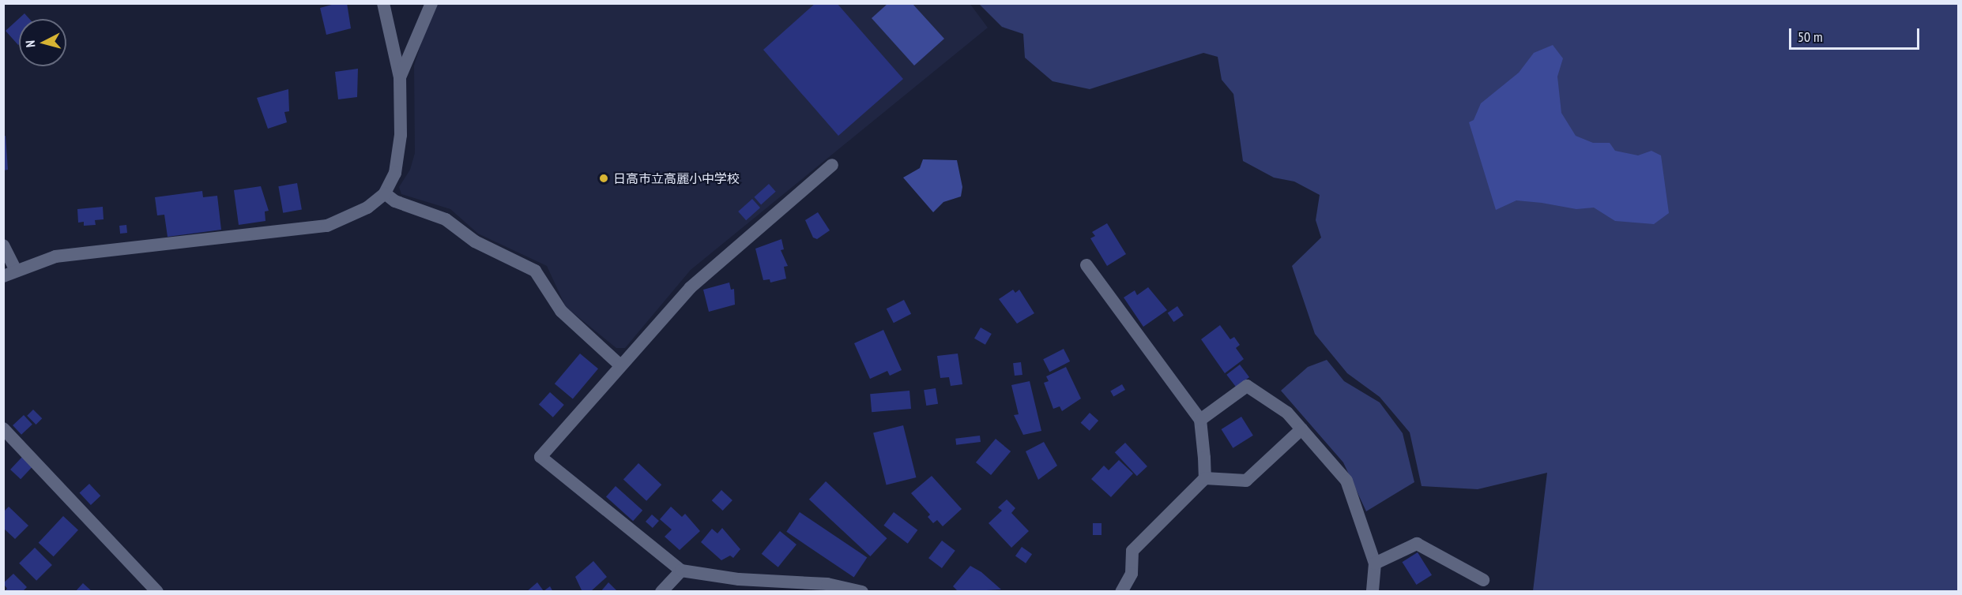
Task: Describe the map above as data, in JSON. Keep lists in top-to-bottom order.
{
  "places": ["日高市立高麗小中学校"],
  "scale_bar": "50 m",
  "north": "left"
}
